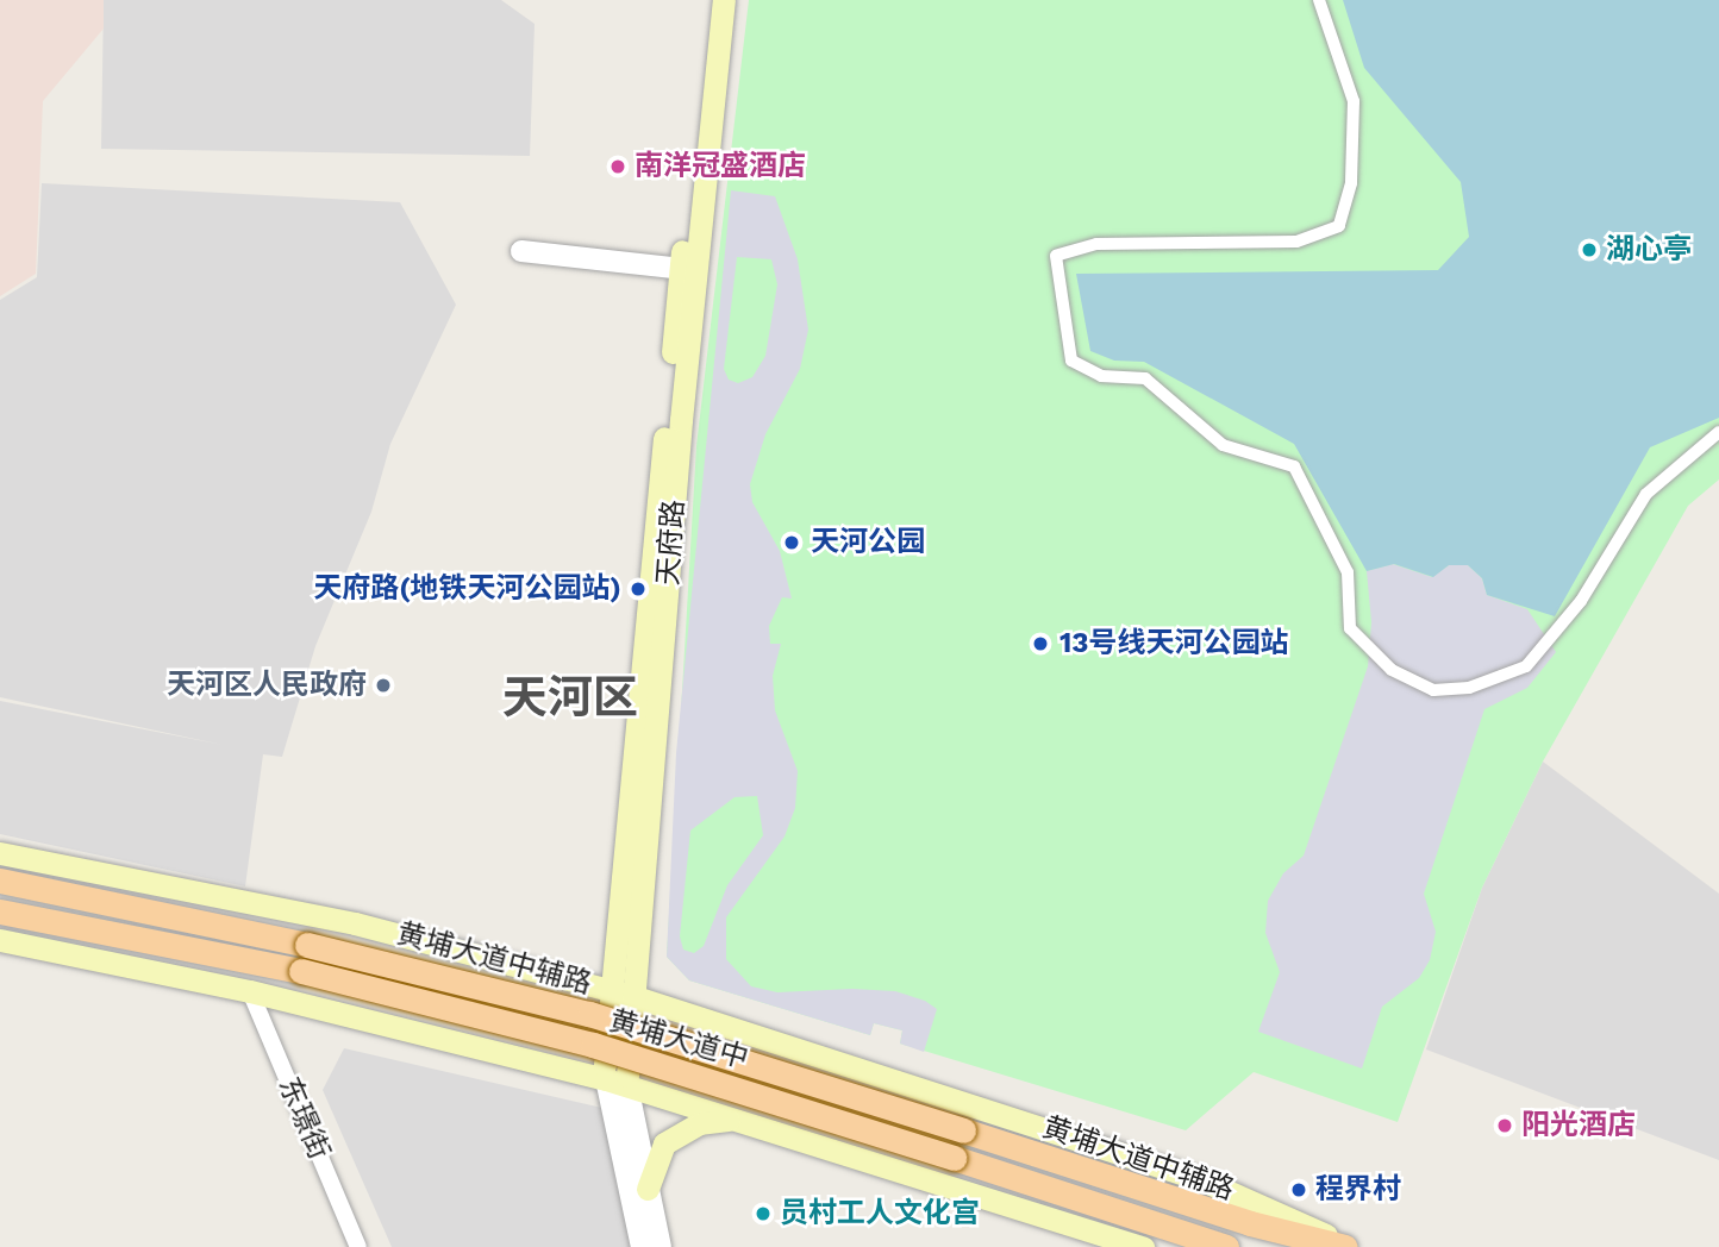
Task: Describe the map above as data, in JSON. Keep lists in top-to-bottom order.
{
  "streets": {
    "main road": ["天府路", "黄埔大道中辅路", "黄埔大道中"],
    "street": ["东璟街"]
  },
  "crossings": [
    ["天府路", "黄埔大道中辅路"],
    ["黄埔大道中辅路", "黄埔大道中"]
  ],
  "districts": ["天河区"],
  "places": [
    "南洋冠盛酒店",
    "湖心亭",
    "天河公园",
    "天府路(地铁天河公园站)",
    "13号线天河公园站",
    "天河区人民政府",
    "阳光酒店",
    "程界村",
    "员村工人文化宫"
  ]
}
